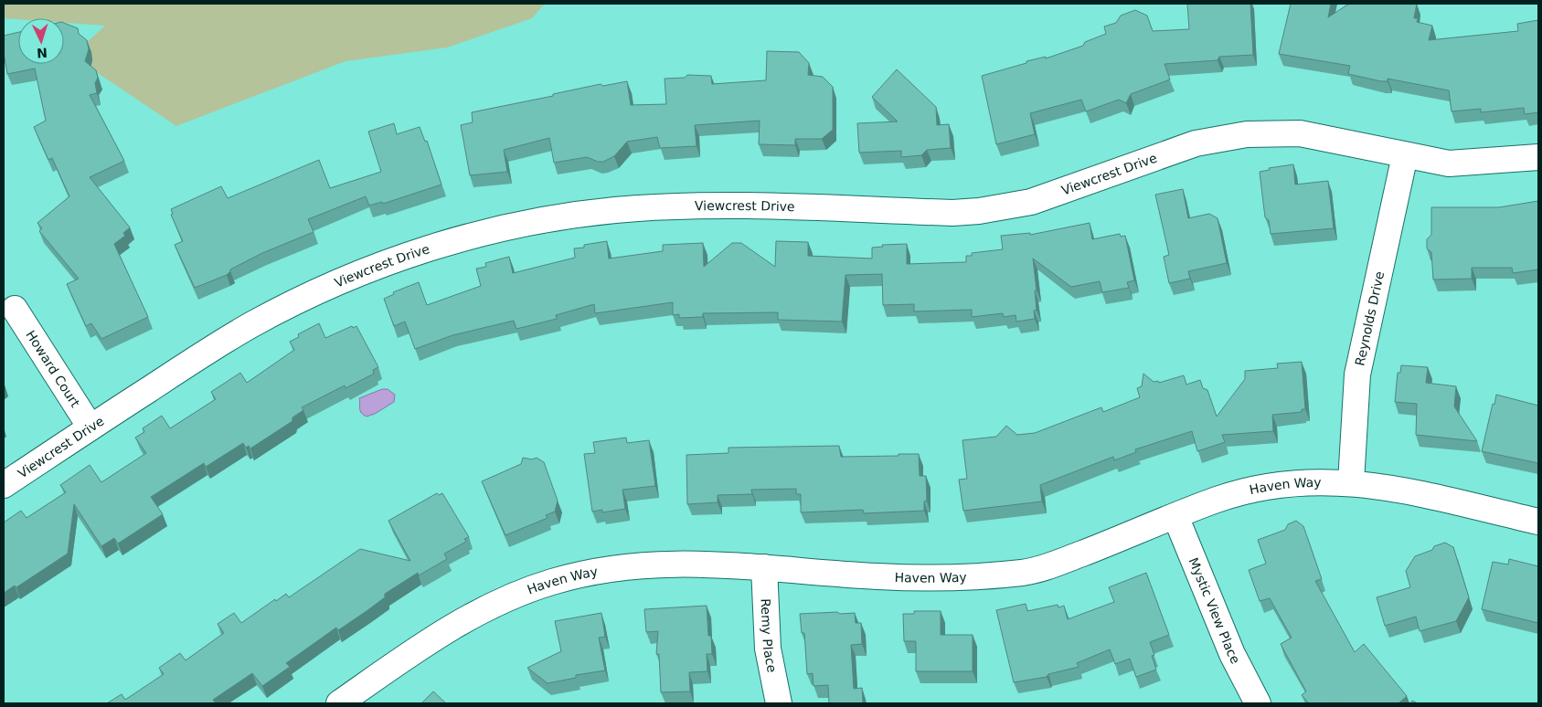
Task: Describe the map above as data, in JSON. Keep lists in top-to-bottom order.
{
  "streets": {
    "street": [
      "Viewcrest Drive",
      "Reynolds Drive",
      "Howard Court",
      "Haven Way",
      "Mystic View Place",
      "Remy Place"
    ]
  },
  "crossings": [
    ["Viewcrest Drive", "Reynolds Drive"],
    ["Viewcrest Drive", "Howard Court"],
    ["Reynolds Drive", "Haven Way"],
    ["Haven Way", "Mystic View Place"],
    ["Haven Way", "Remy Place"]
  ],
  "north": "bottom"
}
